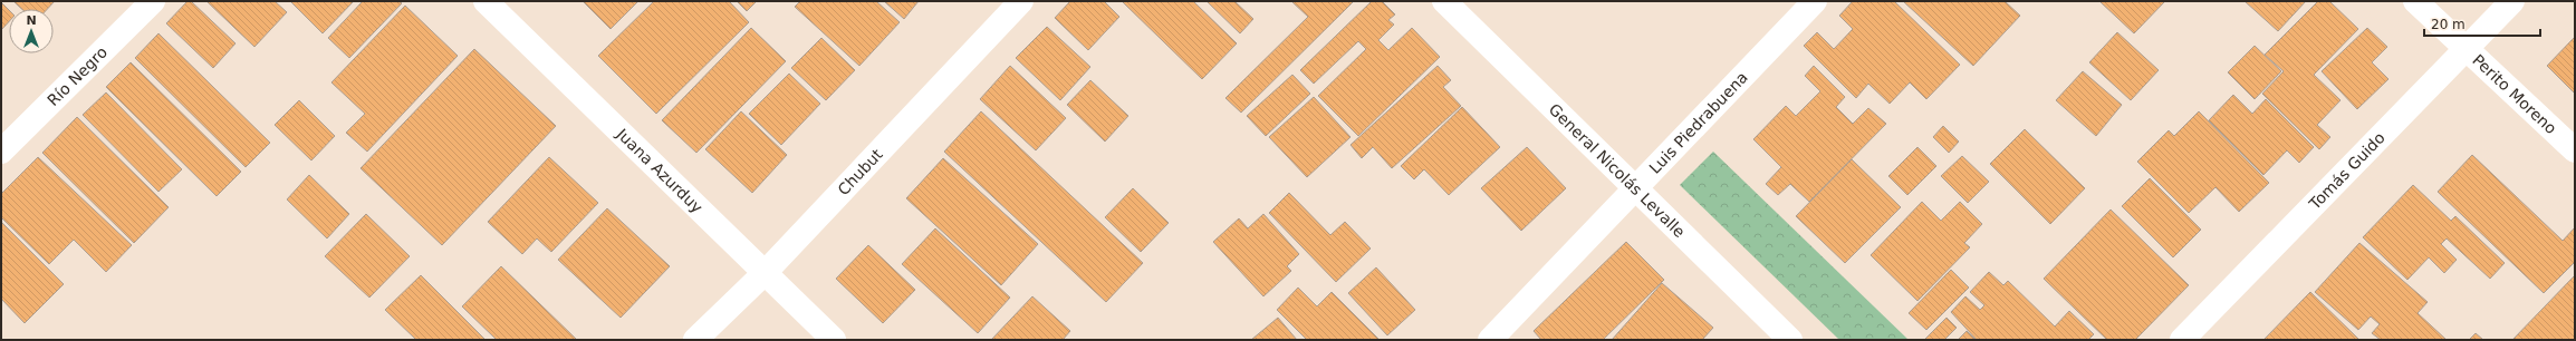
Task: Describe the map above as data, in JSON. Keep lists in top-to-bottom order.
{
  "streets": {
    "street": [
      "Río Negro",
      "Perito Moreno",
      "Luis Piedrabuena",
      "General Nicolás Levalle",
      "Juana Azurduy",
      "Tomás Guido",
      "Chubut"
    ]
  },
  "crossings": [
    ["Perito Moreno", "Tomás Guido"],
    ["Luis Piedrabuena", "General Nicolás Levalle"],
    ["Juana Azurduy", "Chubut"]
  ],
  "scale_bar": "20 m",
  "north": "top"
}
